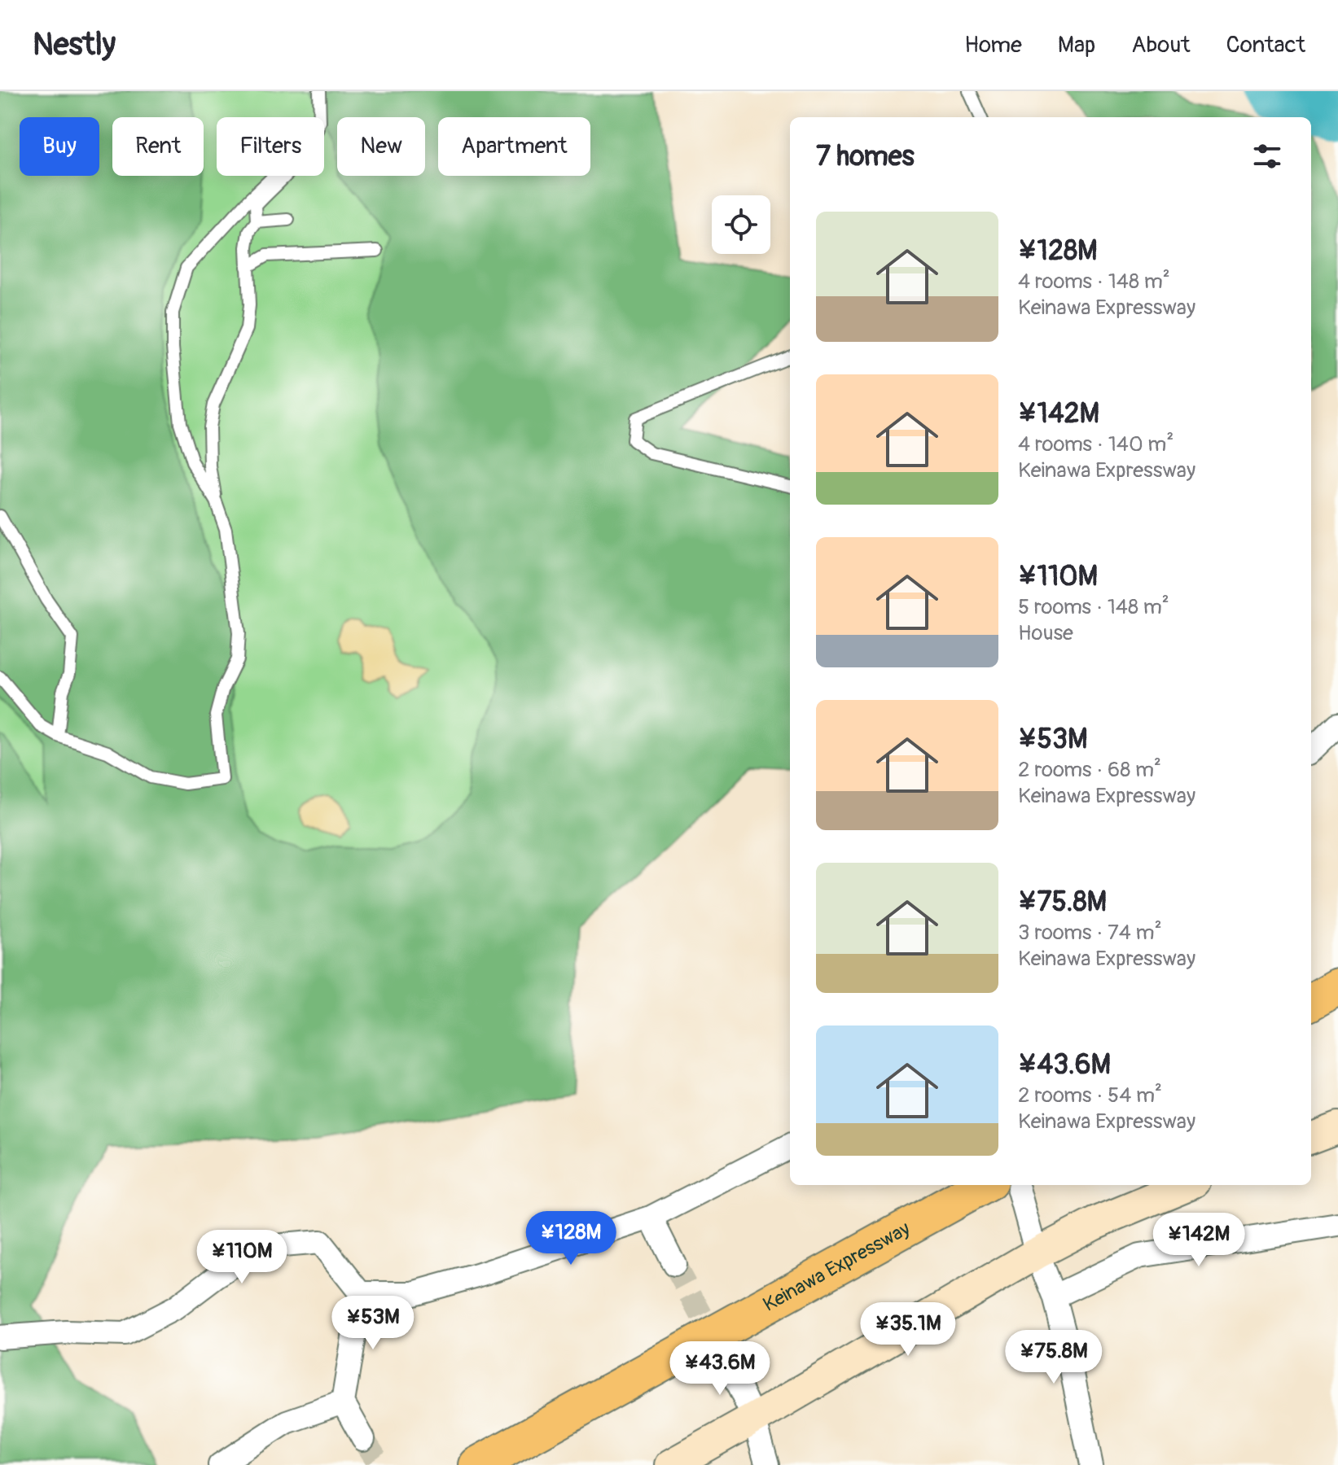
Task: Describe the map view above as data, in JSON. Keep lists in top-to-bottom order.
{
  "streets": {
    "highway": ["Keinawa Expressway"]
  },
  "page": {
    "header": "Nestly",
    "nav": [
      "Home",
      "Map",
      "About",
      "Contact"
    ],
    "chip": [
      "Buy",
      "Rent",
      "Filters",
      "New",
      "Apartment"
    ],
    "heading": "7 homes",
    "list": [
      {
        "name": "¥128M",
        "note": "4 rooms · 148 m² · Keinawa Expressway"
      },
      {
        "name": "¥142M",
        "note": "4 rooms · 140 m² · Keinawa Expressway"
      },
      {
        "name": "¥110M",
        "note": "5 rooms · 148 m² · House"
      },
      {
        "name": "¥53M",
        "note": "2 rooms · 68 m² · Keinawa Expressway"
      },
      {
        "name": "¥75.8M",
        "note": "3 rooms · 74 m² · Keinawa Expressway"
      },
      {
        "name": "¥43.6M",
        "note": "2 rooms · 54 m² · Keinawa Expressway"
      }
    ],
    "price": [
      "¥128M",
      "¥142M",
      "¥110M",
      "¥53M",
      "¥35.1M",
      "¥75.8M",
      "¥43.6M"
    ]
  }
}
